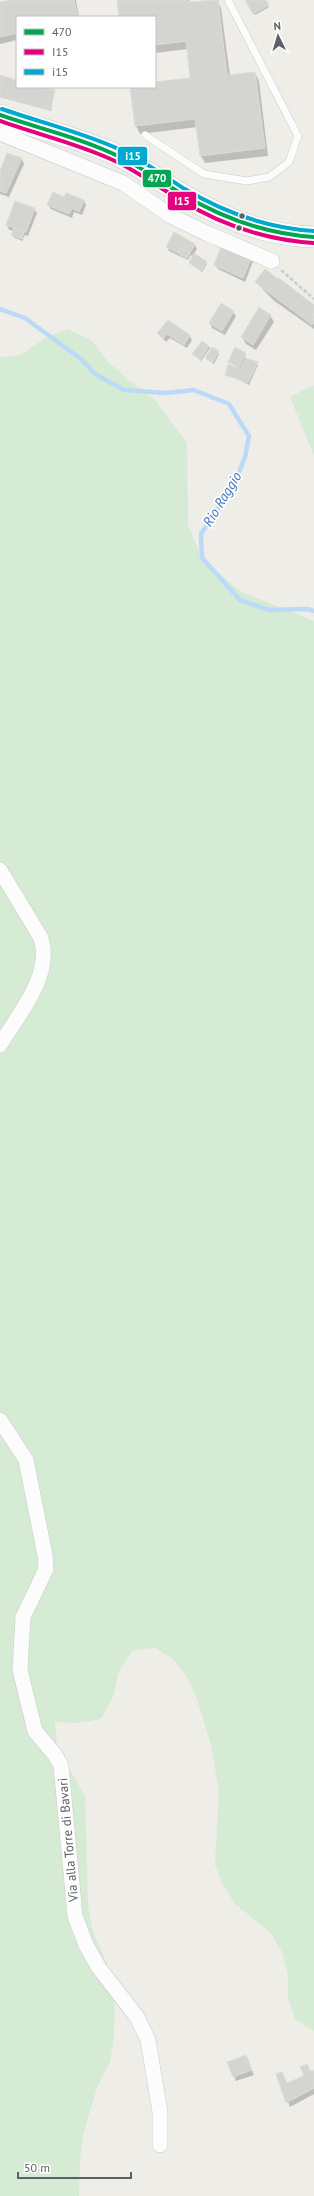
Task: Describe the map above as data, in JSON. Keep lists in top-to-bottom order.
{
  "streets": {
    "street": ["Via alla Torre di Bavari"]
  },
  "water": ["Rio Raggio"],
  "lines": ["transit line i15", "transit line 470", "transit line I15"],
  "legend": ["470", "I15", "i15"],
  "scale_bar": "50 m",
  "north": "top"
}
